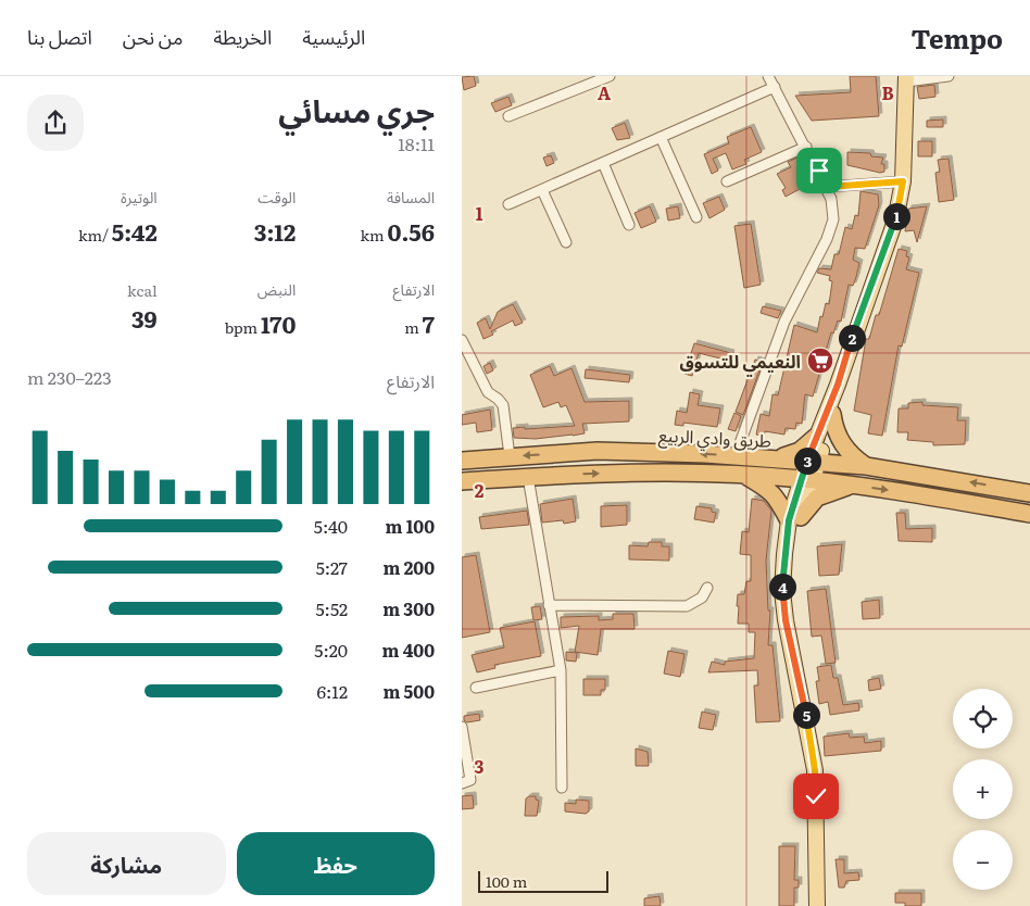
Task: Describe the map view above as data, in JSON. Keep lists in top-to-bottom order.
{
  "streets": {
    "highway": ["طريق وادي الربيع"]
  },
  "places": {
    "supermarket": ["النعيمي للتسوق"]
  },
  "scale_bar": "100 m",
  "page": {
    "header": "Tempo",
    "nav": [
      "الرئيسية",
      "الخريطة",
      "من نحن",
      "اتصل بنا"
    ],
    "heading": ["جري مسائي", "18:11"],
    "stats": [
      ["المسافة", "0.56 km"],
      ["الوقت", "3:12"],
      ["الوتيرة", "5:42 /km"],
      ["الارتفاع", "7 m"],
      ["النبض", "170 bpm"],
      ["kcal", "39"]
    ],
    "pins": [
      "1",
      "2",
      "3",
      "4",
      "5"
    ],
    "chart": ["الارتفاع", "223–230 m"],
    "list": [
      {
        "name": "100 m",
        "note": "5:40"
      },
      {
        "name": "200 m",
        "note": "5:27"
      },
      {
        "name": "300 m",
        "note": "5:52"
      },
      {
        "name": "400 m",
        "note": "5:20"
      },
      {
        "name": "500 m",
        "note": "6:12"
      }
    ],
    "map_buttons": ["+", "−"],
    "buttons": ["حفظ", "مشاركة"],
    "scale": "100 m"
  },
  "grid": {
    "columns": ["A", "B"],
    "rows": ["1", "2", "3"]
  }
}
